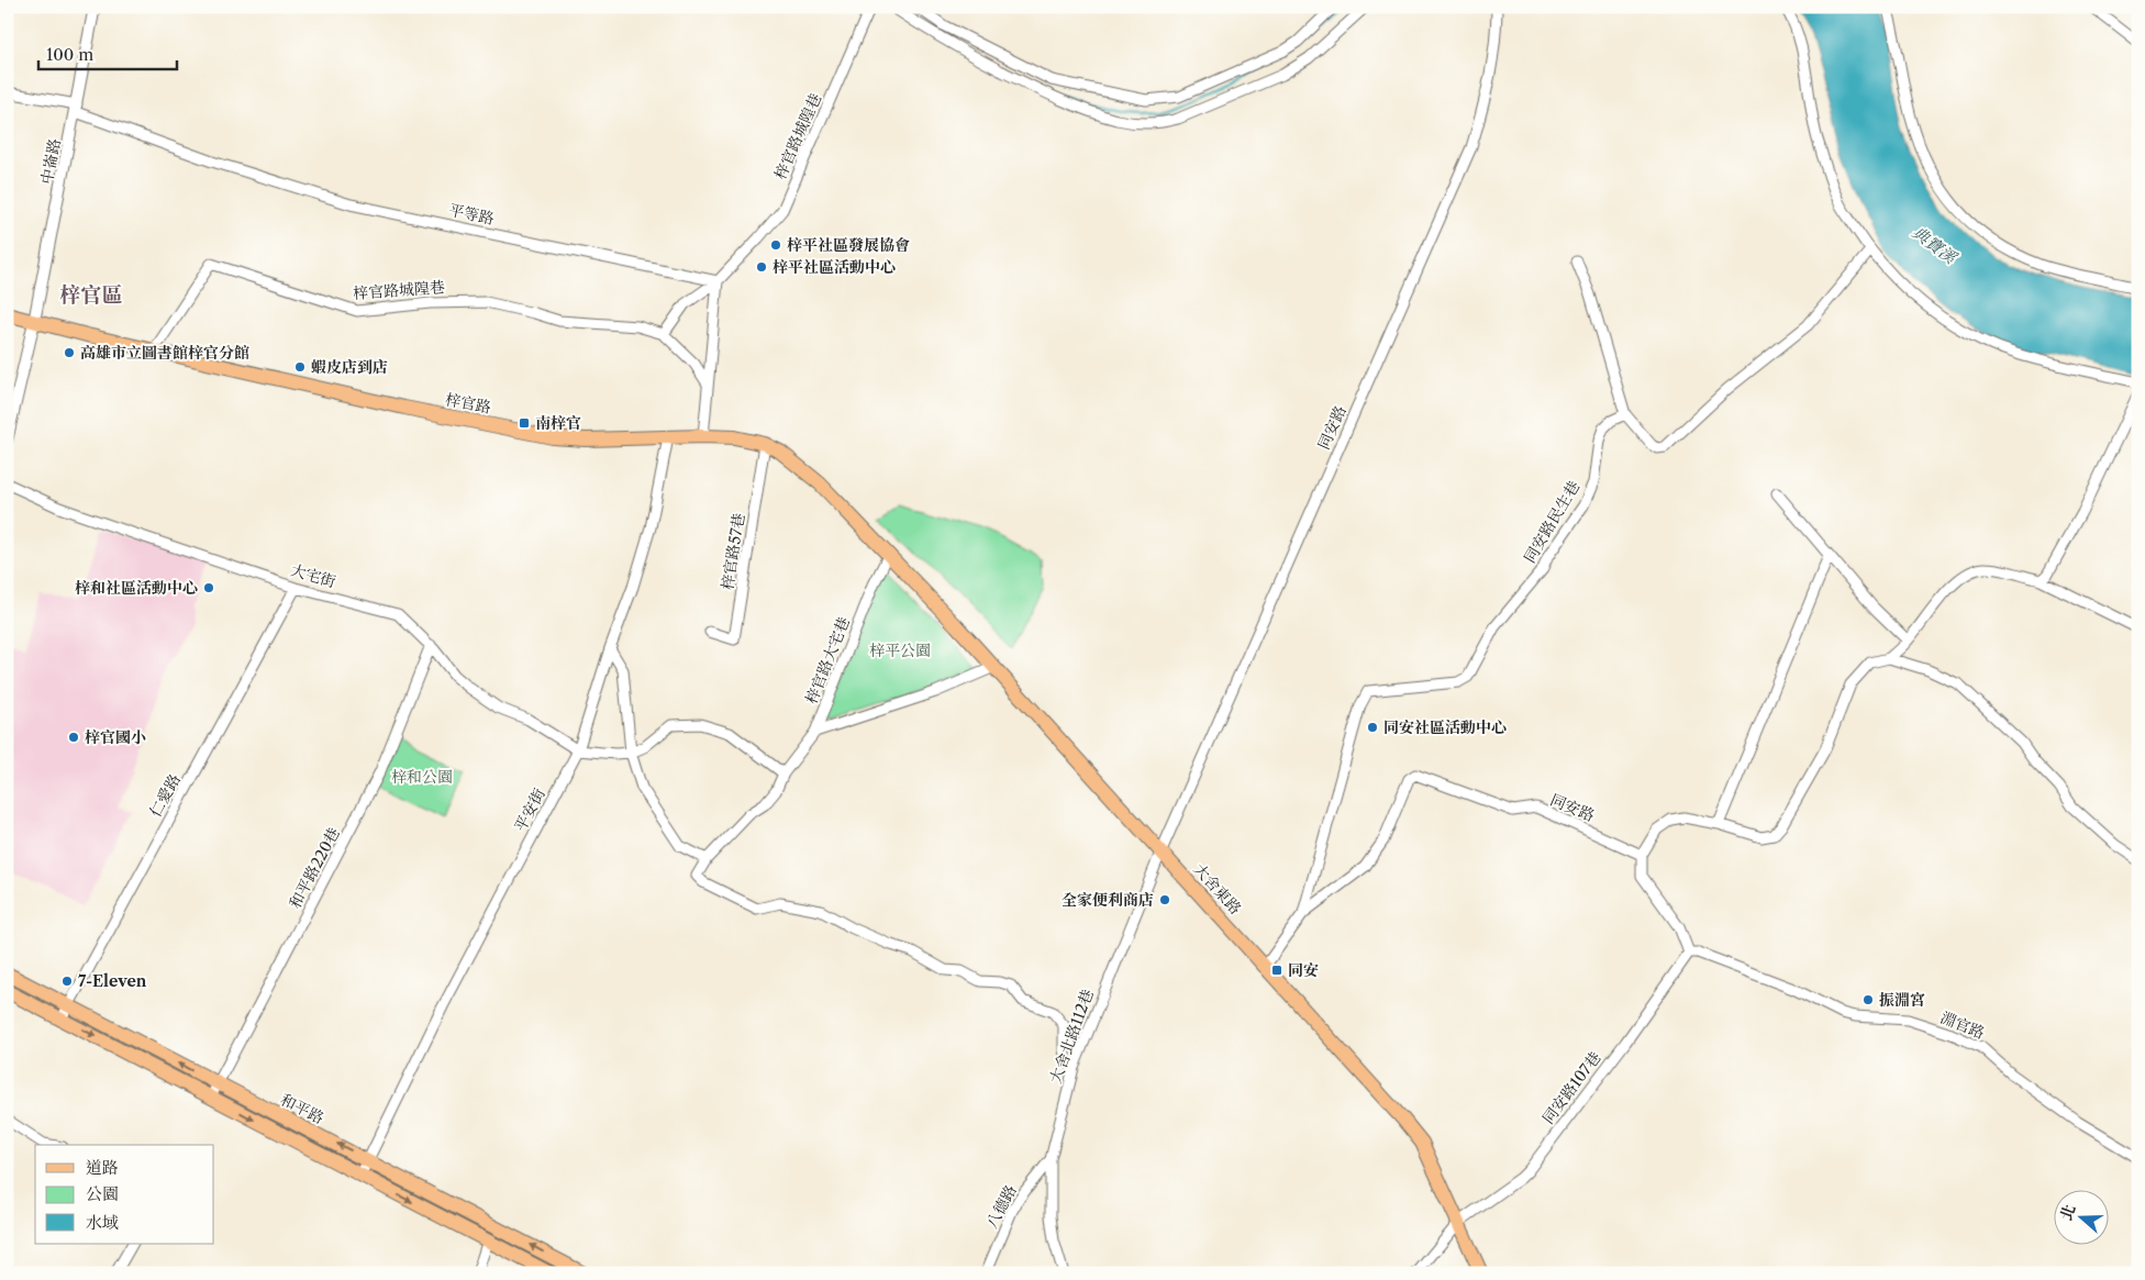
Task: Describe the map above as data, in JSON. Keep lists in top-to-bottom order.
{
  "streets": {
    "main road": ["梓官路", "大舍東路", "和平路"],
    "street": [
      "梓官路城隍巷",
      "中崙路",
      "平等路",
      "同安路",
      "同安路民生巷",
      "梓官路57巷",
      "大宅街",
      "梓官路大宅巷",
      "仁愛路",
      "平安街",
      "和平路220巷",
      "淵官路",
      "大舍北路112巷",
      "同安路107巷",
      "八德路"
    ]
  },
  "crossings": [
    ["梓官路城隍巷", "平等路"],
    ["梓官路城隍巷", "梓官路"],
    ["中崙路", "平等路"],
    ["中崙路", "梓官路"],
    ["梓官路", "梓官路57巷"],
    ["梓官路", "梓官路大宅巷"],
    ["梓官路", "平安街"],
    ["梓官路", "大舍東路"],
    ["同安路", "同安路民生巷"],
    ["同安路", "大舍東路"],
    ["同安路", "大舍北路112巷"],
    ["大宅街", "仁愛路"],
    ["大宅街", "平安街"],
    ["大宅街", "和平路220巷"],
    ["梓官路大宅巷", "大舍東路"],
    ["梓官路大宅巷", "大舍北路112巷"],
    ["仁愛路", "和平路"],
    ["平安街", "和平路"],
    ["和平路220巷", "和平路"],
    ["大舍東路", "大舍北路112巷"],
    ["大舍東路", "同安路107巷"],
    ["淵官路", "同安路107巷"],
    ["大舍北路112巷", "八德路"]
  ],
  "districts": ["梓官區"],
  "water": ["典寶溪"],
  "parks": ["梓平公園", "梓和公園"],
  "places": {
    "other": [
      "梓平社區發展協會",
      "梓平社區活動中心",
      "高雄市立圖書館梓官分館",
      "蝦皮店到店",
      "梓和社區活動中心",
      "同安社區活動中心",
      "梓官國小",
      "全家便利商店",
      "7-Eleven",
      "振淵宮"
    ],
    "transit": ["南梓官", "同安"]
  },
  "legend": ["道路", "公園", "水域"],
  "scale_bar": "100 m",
  "north": "left"
}
